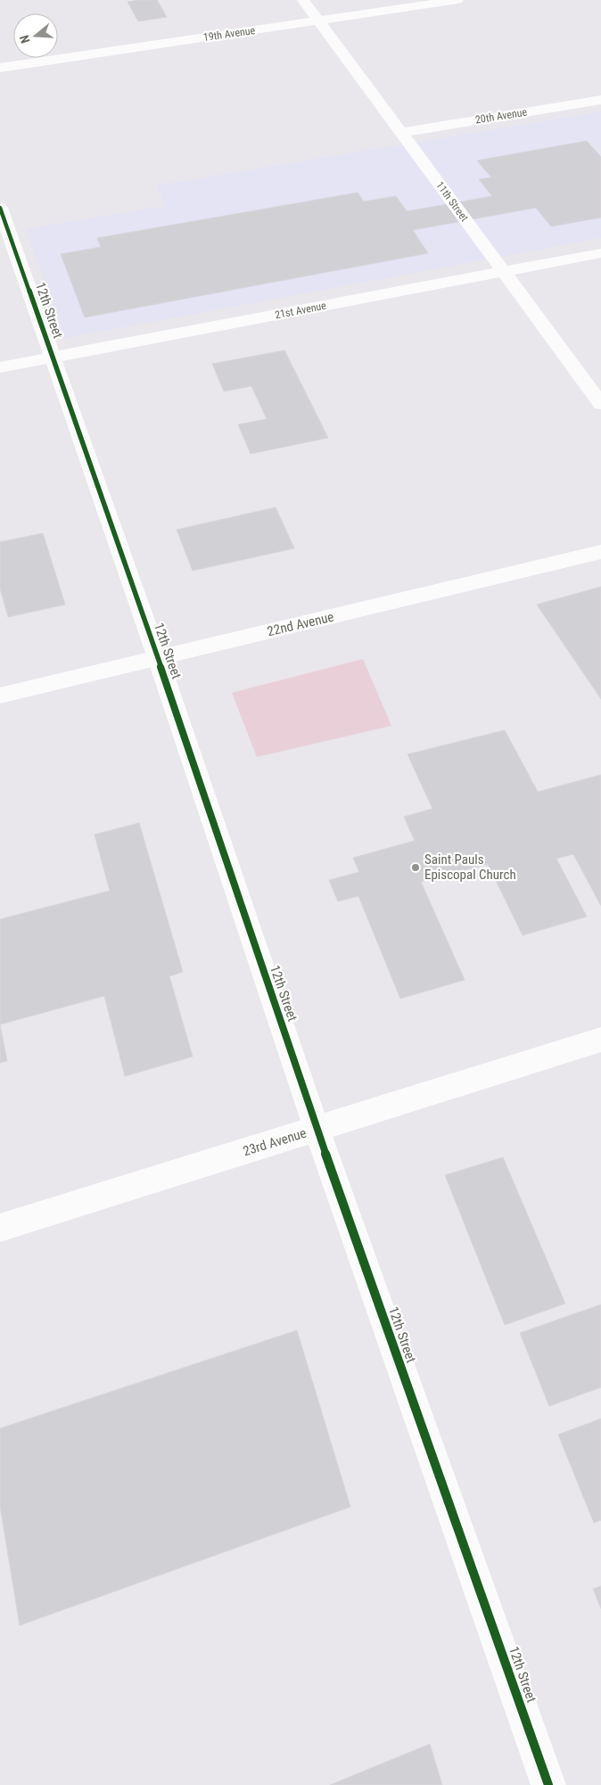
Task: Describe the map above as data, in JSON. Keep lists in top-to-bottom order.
{
  "streets": {
    "street": [
      "19th Avenue",
      "20th Avenue",
      "11th Street",
      "12th Street",
      "21st Avenue",
      "22nd Avenue",
      "23rd Avenue"
    ]
  },
  "crossings": [
    ["19th Avenue", "11th Street"],
    ["20th Avenue", "11th Street"],
    ["11th Street", "21st Avenue"],
    ["12th Street", "21st Avenue"],
    ["12th Street", "22nd Avenue"],
    ["12th Street", "23rd Avenue"]
  ],
  "places": ["Saint Pauls Episcopal Church"],
  "north": "left"
}
